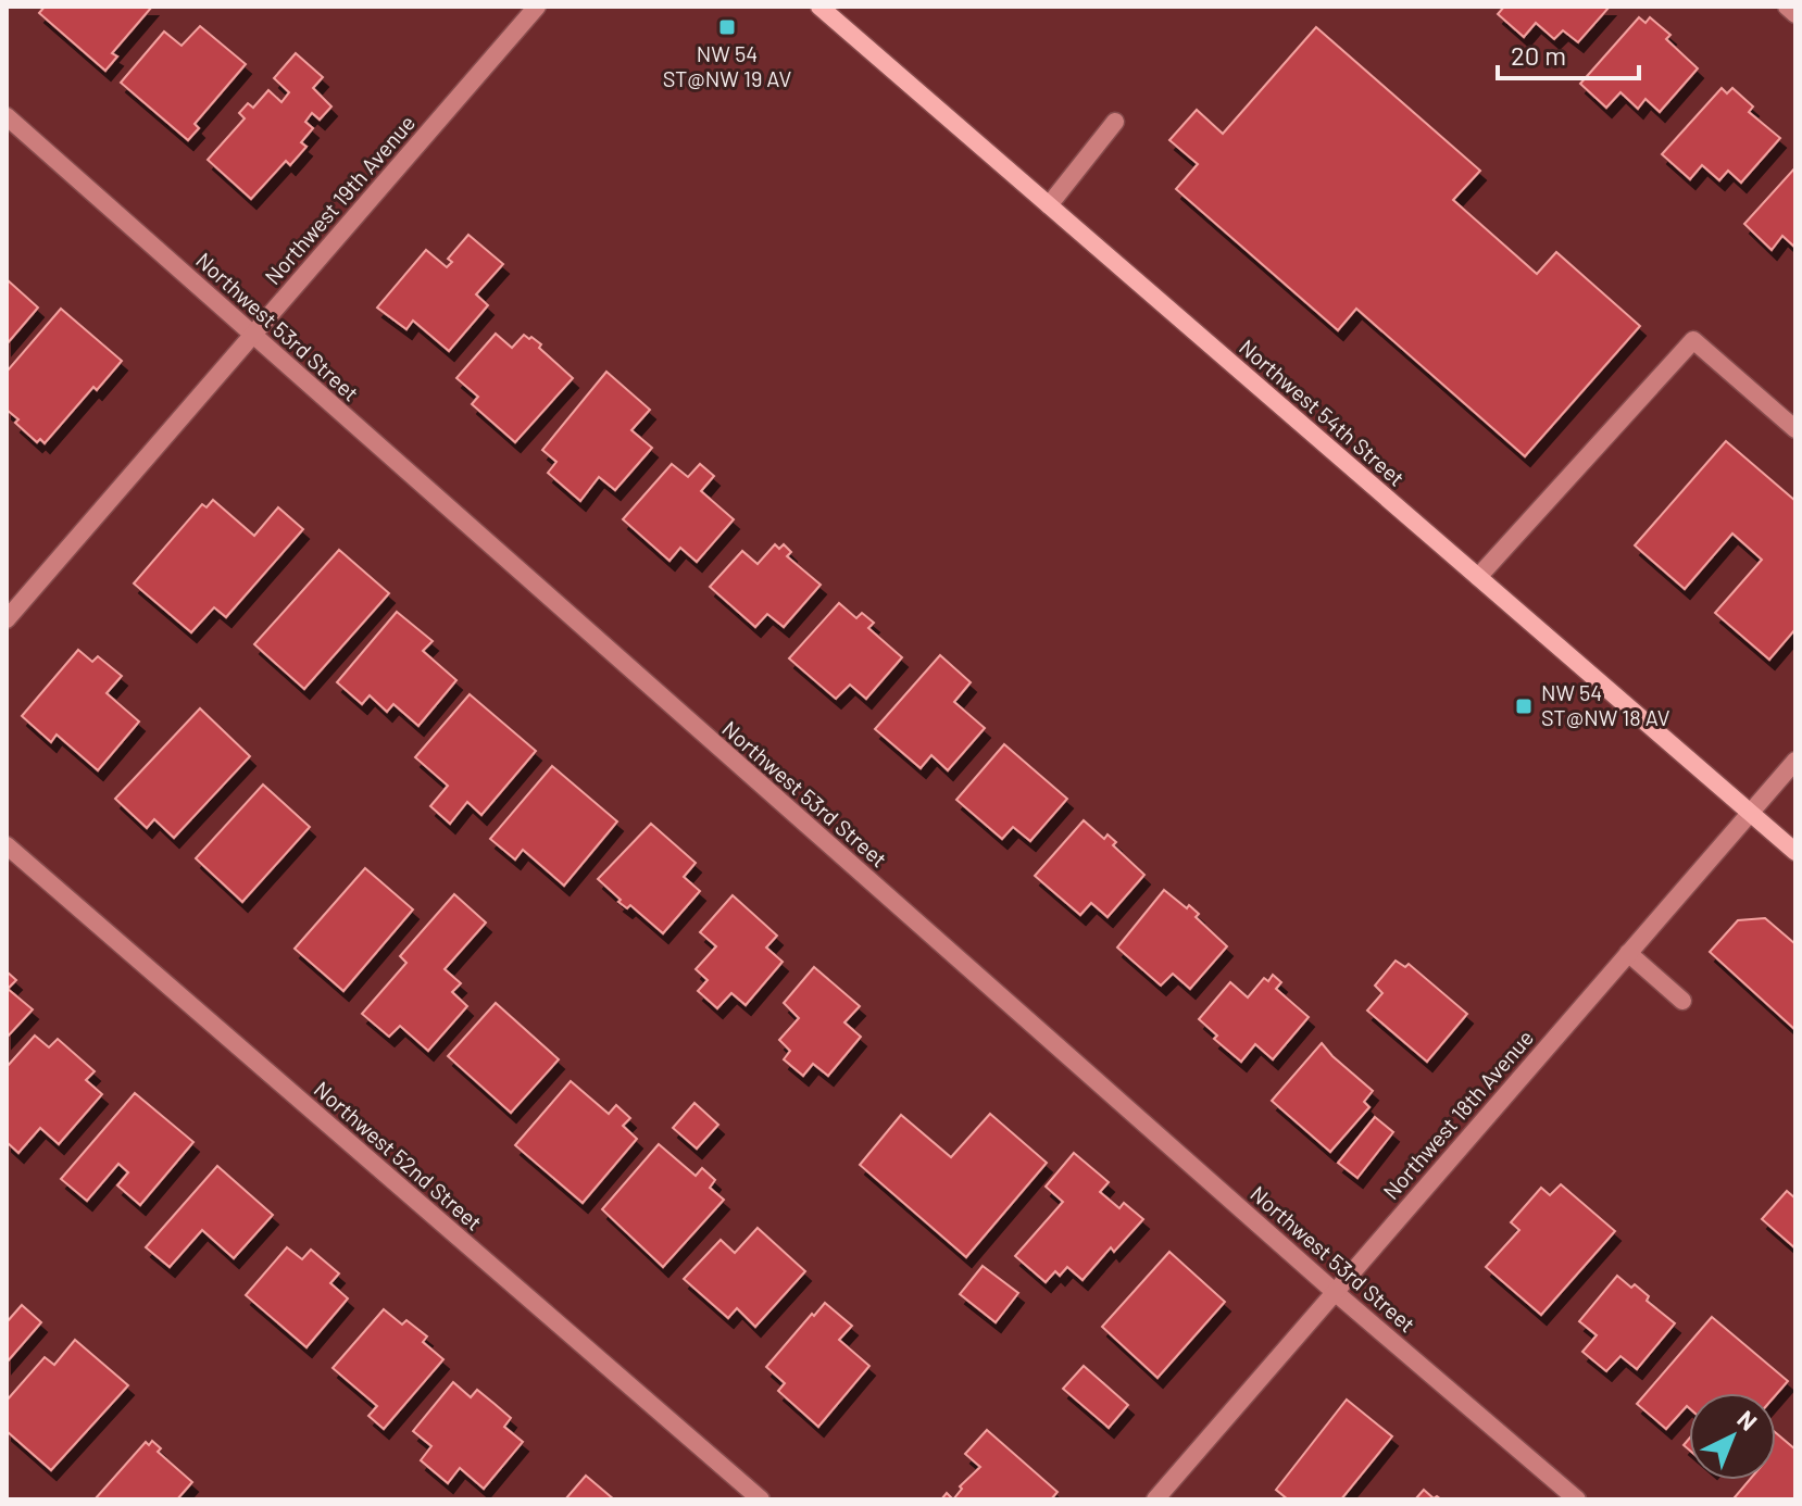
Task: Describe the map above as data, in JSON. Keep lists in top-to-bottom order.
{
  "streets": {
    "main road": ["Northwest 54th Street"],
    "street": [
      "Northwest 19th Avenue",
      "Northwest 53rd Street",
      "Northwest 18th Avenue",
      "Northwest 52nd Street"
    ]
  },
  "crossings": [
    ["Northwest 19th Avenue", "Northwest 53rd Street"],
    ["Northwest 53rd Street", "Northwest 18th Avenue"],
    ["Northwest 54th Street", "Northwest 18th Avenue"]
  ],
  "places": {
    "transit": ["NW 54 ST@NW 19 AV", "NW 54 ST@NW 18 AV"]
  },
  "scale_bar": "20 m",
  "north": "top right"
}
